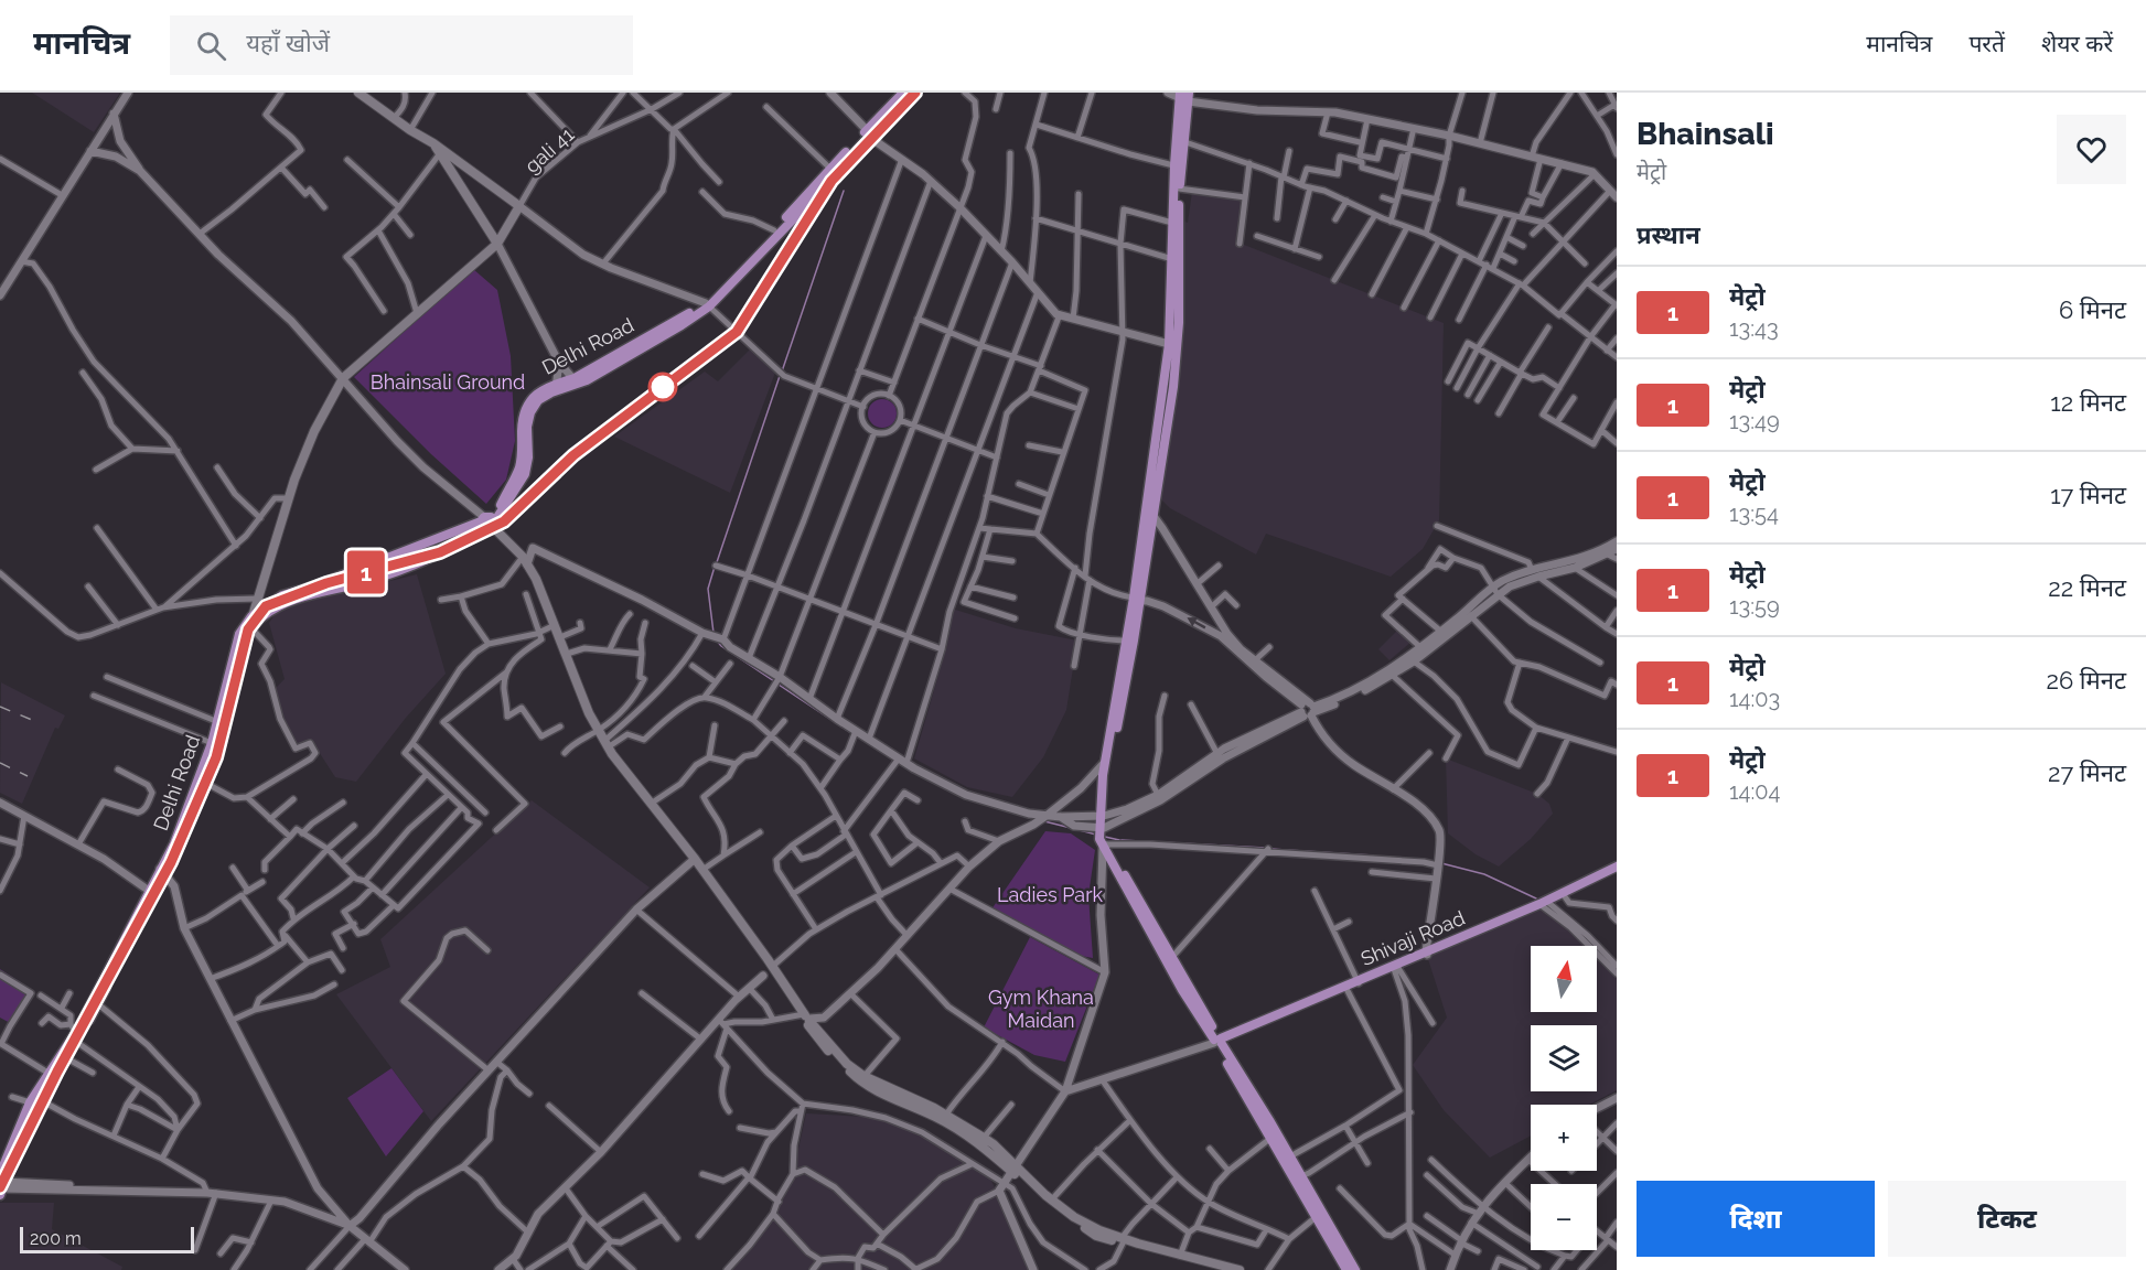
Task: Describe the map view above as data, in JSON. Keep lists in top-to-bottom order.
{
  "streets": {
    "main road": ["Delhi Road", "Shivaji Road"],
    "street": ["gali 41"]
  },
  "parks": ["Bhainsali Ground", "Ladies Park", "Gym Khana Maidan"],
  "lines": ["metro line 1"],
  "scale_bar": "200 m",
  "north": "top",
  "page": {
    "header": "मानचित्र",
    "search": "यहाँ खोजें",
    "nav": ["मानचित्र", "परतें", "शेयर करें"],
    "on_map": "1",
    "heading": [
      ["Bhainsali", "मेट्रो"],
      "प्रस्थान"
    ],
    "list": [
      {
        "mark": "1",
        "name": "मेट्रो",
        "note": "13:43",
        "value": "6 मिनट"
      },
      {
        "mark": "1",
        "name": "मेट्रो",
        "note": "13:49",
        "value": "12 मिनट"
      },
      {
        "mark": "1",
        "name": "मेट्रो",
        "note": "13:54",
        "value": "17 मिनट"
      },
      {
        "mark": "1",
        "name": "मेट्रो",
        "note": "13:59",
        "value": "22 मिनट"
      },
      {
        "mark": "1",
        "name": "मेट्रो",
        "note": "14:03",
        "value": "26 मिनट"
      },
      {
        "mark": "1",
        "name": "मेट्रो",
        "note": "14:04",
        "value": "27 मिनट"
      }
    ],
    "map_buttons": ["+", "−"],
    "buttons": ["दिशा", "टिकट"],
    "scale": "200 m"
  }
}
